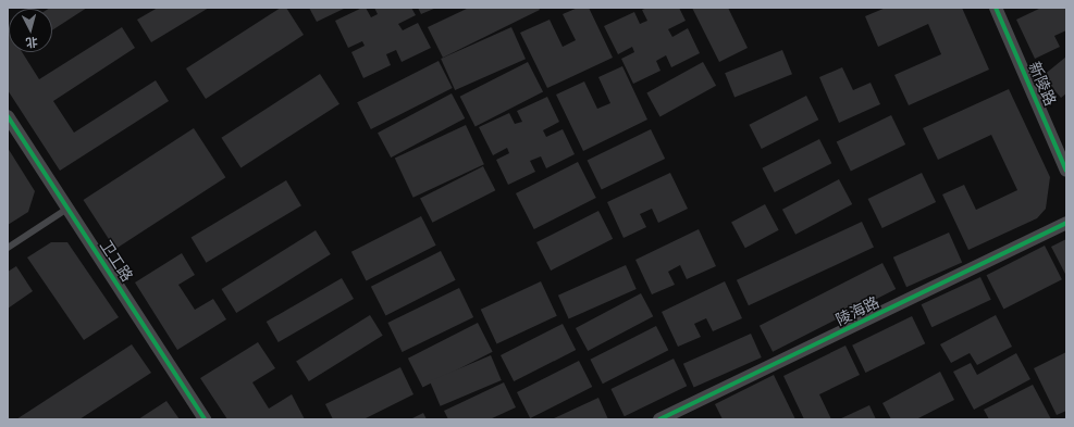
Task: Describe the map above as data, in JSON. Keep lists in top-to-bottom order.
{
  "streets": {
    "street": ["新陵路", "卫工路", "陵海路"]
  },
  "north": "bottom"
}
